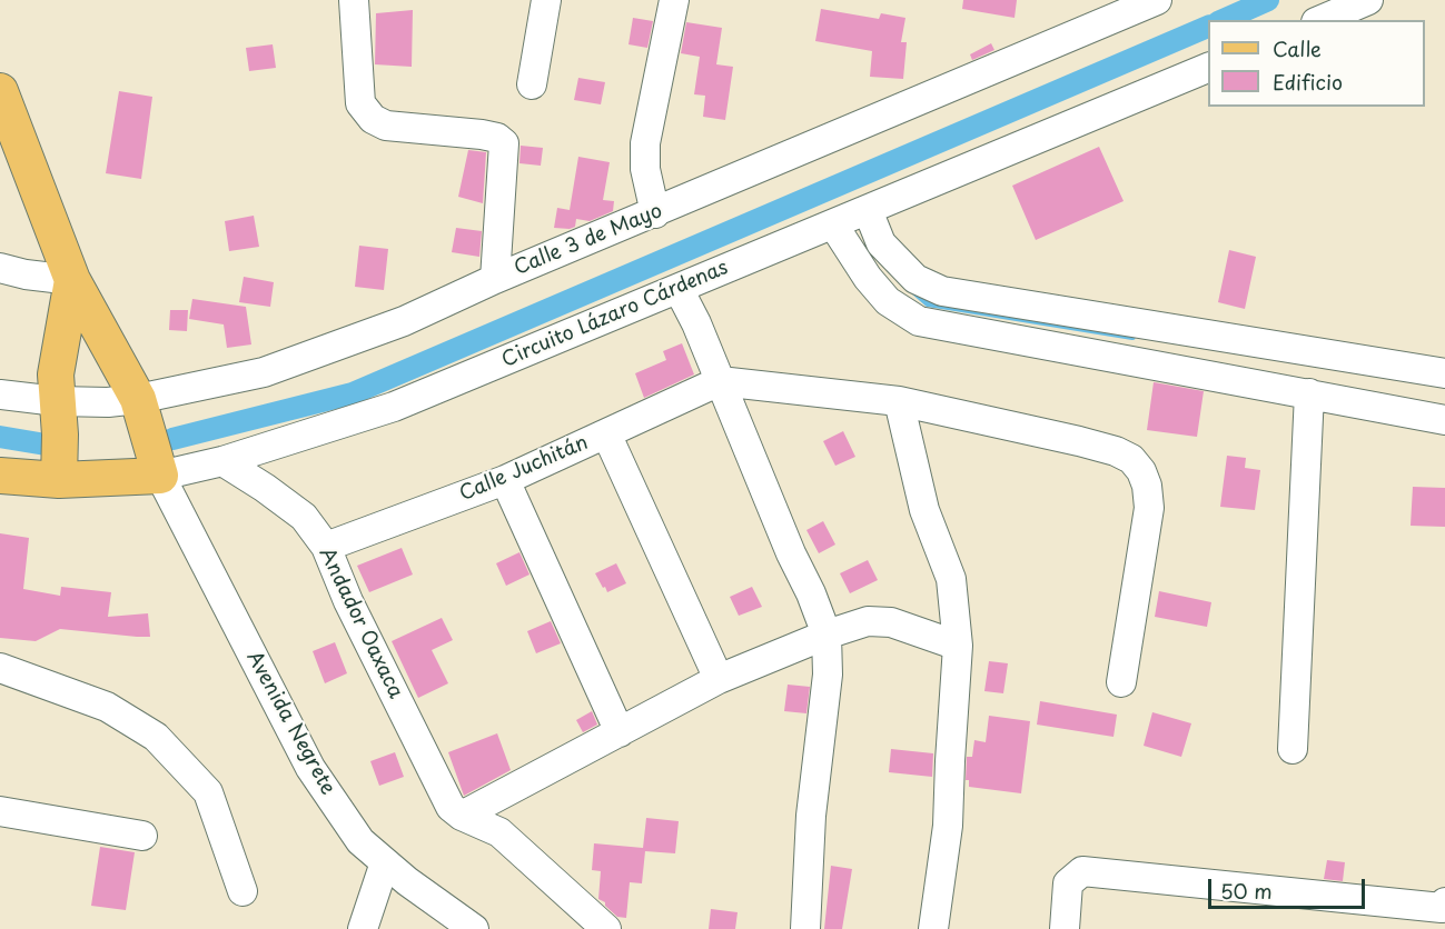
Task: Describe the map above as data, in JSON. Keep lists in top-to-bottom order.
{
  "streets": {
    "main road": ["Circuito Lázaro Cárdenas"],
    "street": [
      "Calle 3 de Mayo",
      "Calle Juchitán",
      "Andador Oaxaca",
      "Avenida Negrete"
    ]
  },
  "crossings": [
    ["Circuito Lázaro Cárdenas", "Andador Oaxaca"],
    ["Circuito Lázaro Cárdenas", "Avenida Negrete"],
    ["Calle Juchitán", "Andador Oaxaca"]
  ],
  "legend": ["Calle", "Edificio"],
  "scale_bar": "50 m"
}
